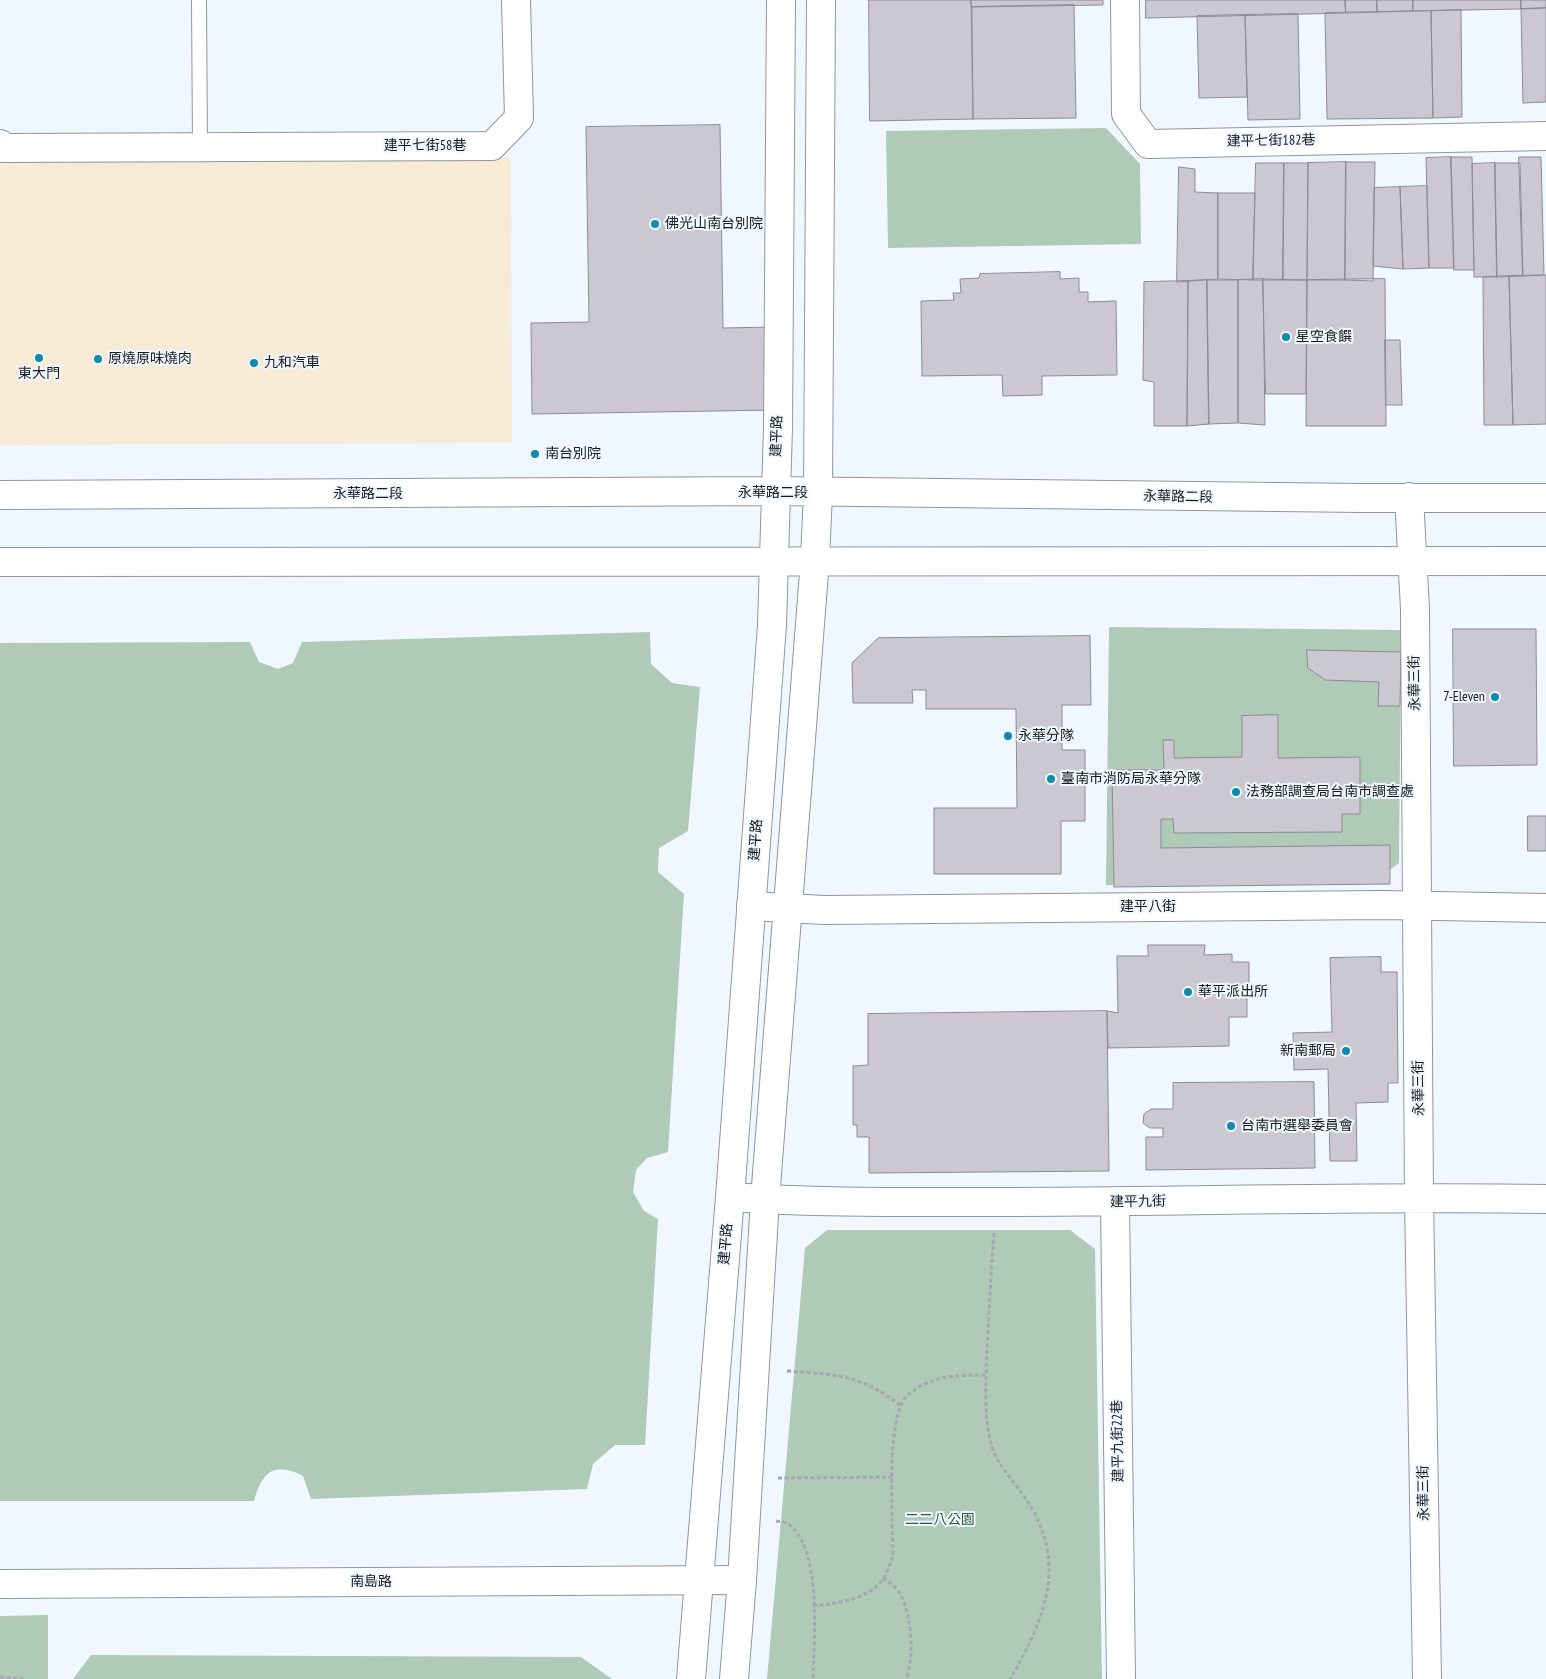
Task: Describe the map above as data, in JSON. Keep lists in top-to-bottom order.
{
  "streets": {
    "street": [
      "建平七街182巷",
      "建平七街58巷",
      "建平路",
      "永華路二段",
      "永華三街",
      "建平八街",
      "建平九街",
      "建平九街22巷",
      "南島路"
    ]
  },
  "crossings": [
    ["建平路", "永華路二段"],
    ["建平路", "建平八街"],
    ["建平路", "建平九街"],
    ["建平路", "南島路"],
    ["永華路二段", "永華三街"],
    ["永華三街", "建平八街"],
    ["永華三街", "建平九街"],
    ["建平九街", "建平九街22巷"]
  ],
  "parks": ["二二八公園"],
  "places": [
    "佛光山南台別院",
    "星空食饌",
    "東大門",
    "原燒原味燒肉",
    "九和汽車",
    "南台別院",
    "7-Eleven",
    "永華分隊",
    "臺南市消防局永華分隊",
    "法務部調查局台南市調查處",
    "華平派出所",
    "新南郵局",
    "台南市選舉委員會"
  ]
}
